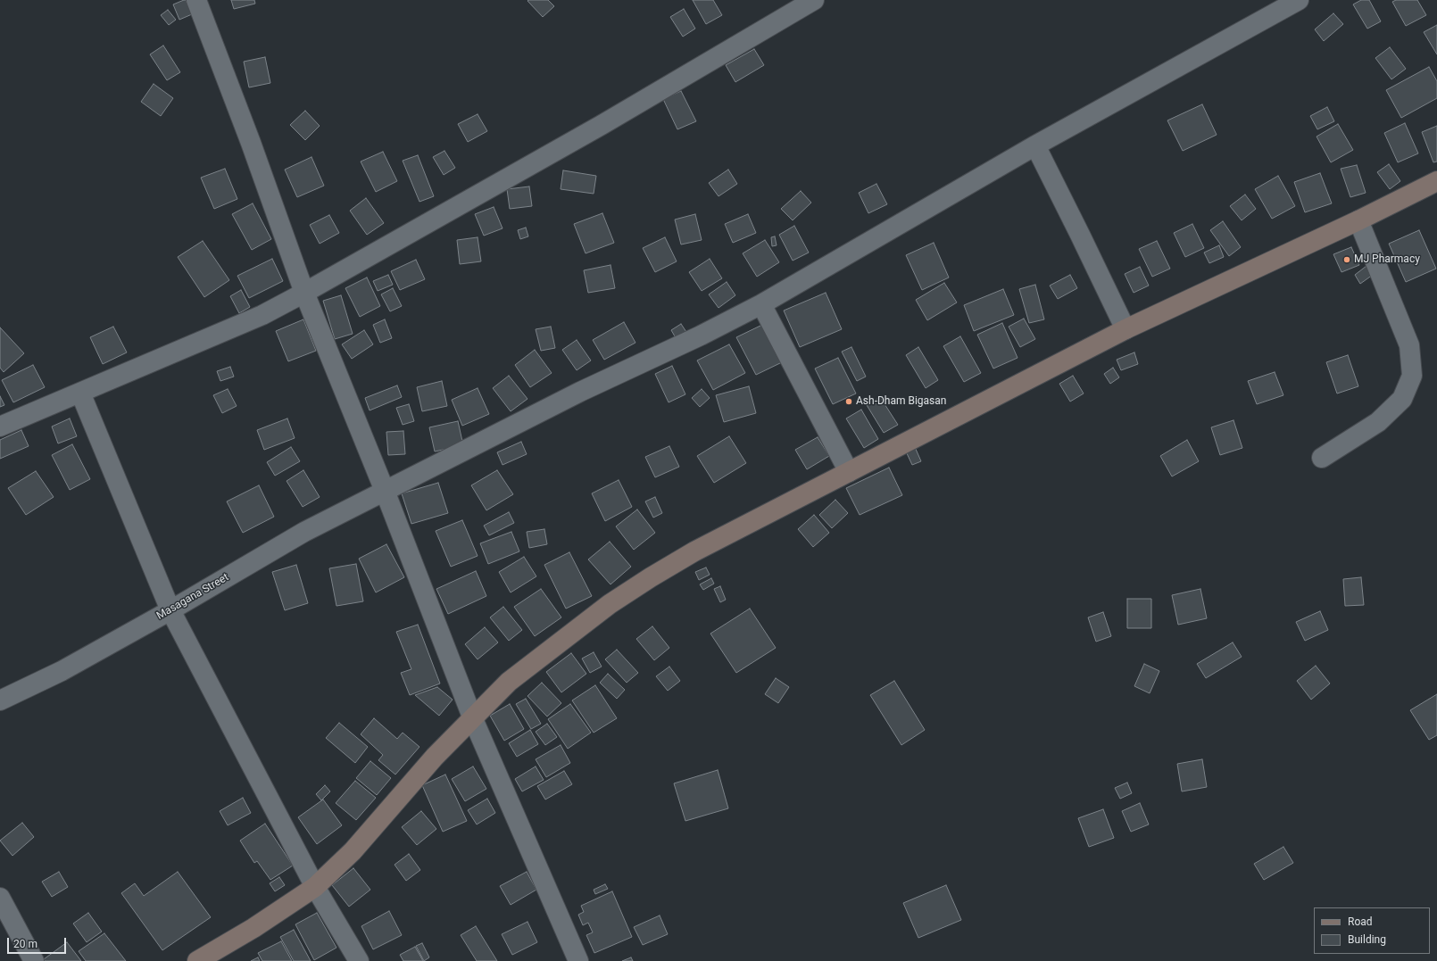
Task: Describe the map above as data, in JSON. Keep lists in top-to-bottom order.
{
  "streets": {
    "street": ["Masagana Street"]
  },
  "places": ["MJ Pharmacy", "Ash-Dham Bigasan"],
  "legend": ["Road", "Building"],
  "scale_bar": "20 m"
}
